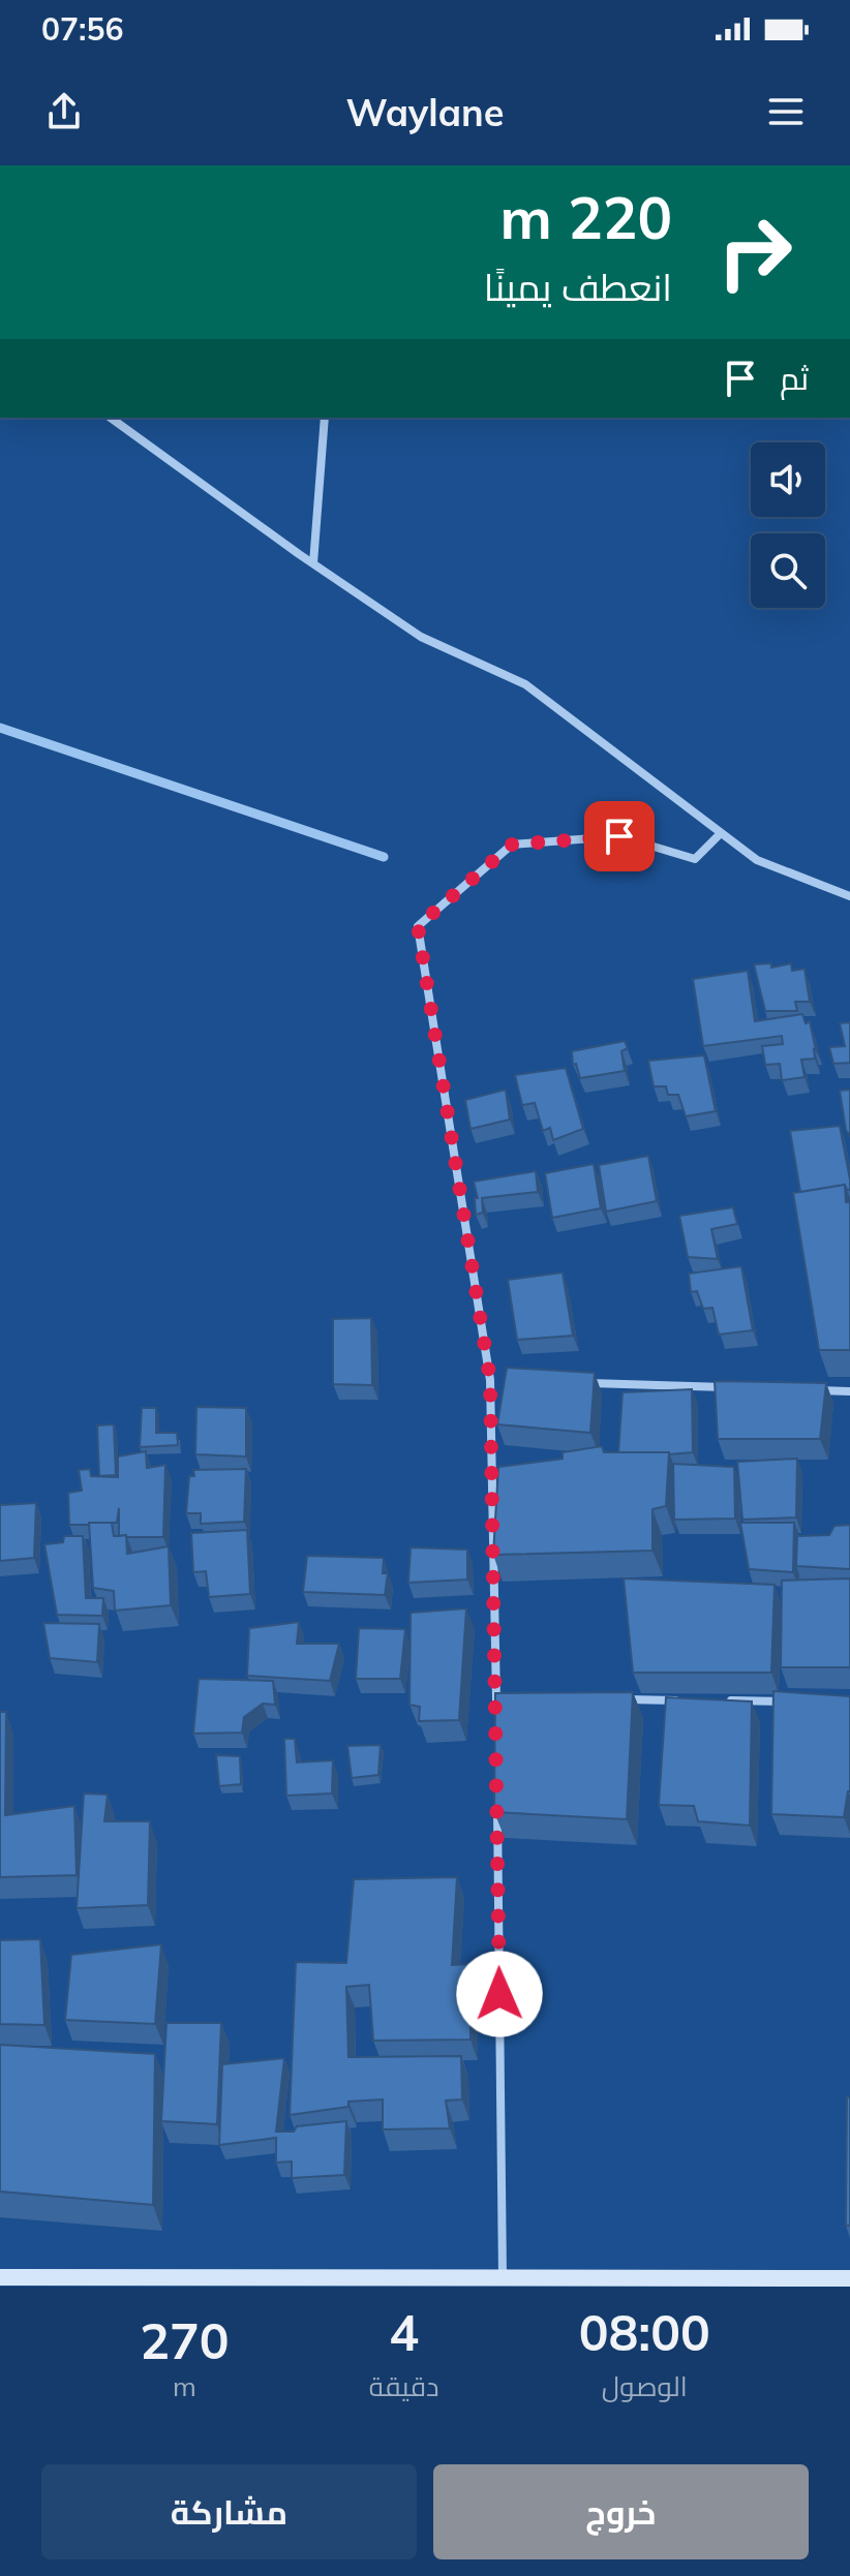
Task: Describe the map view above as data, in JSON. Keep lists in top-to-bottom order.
{
  "page": {
    "status": "07:56",
    "header": "Waylane",
    "turn": ["220 m", "انعطف يمينًا"],
    "then": "ثم",
    "eta": [
      "08:00",
      "الوصول",
      "4",
      "دقيقة",
      "270",
      "m"
    ],
    "buttons": ["خروج", "مشاركة"]
  }
}
